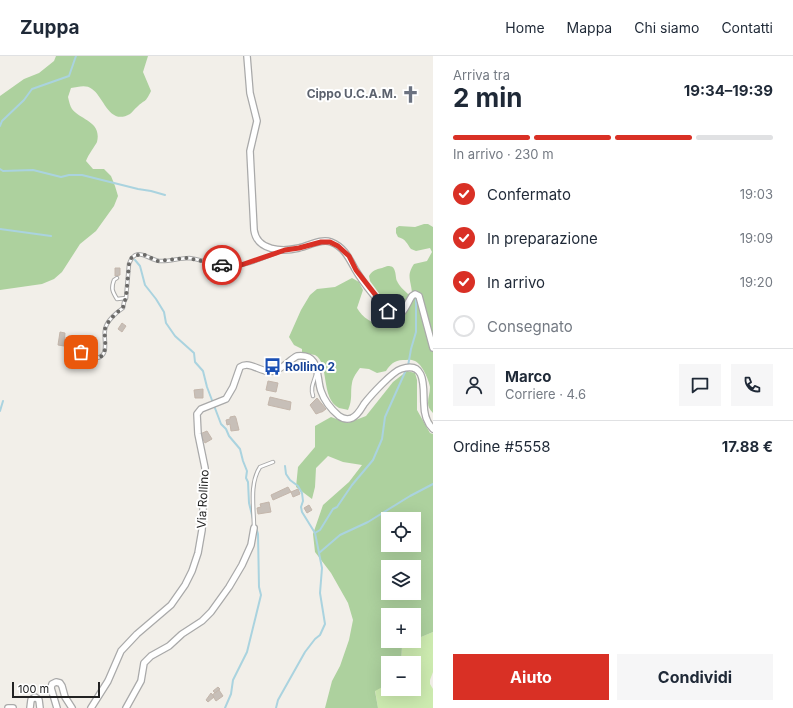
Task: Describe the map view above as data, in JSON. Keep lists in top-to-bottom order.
{
  "streets": {
    "street": ["Via Rollino"]
  },
  "places": {
    "church": ["Cippo U.C.A.M."],
    "bus stop": ["Rollino 2"]
  },
  "scale_bar": "100 m",
  "page": {
    "header": "Zuppa",
    "nav": [
      "Home",
      "Mappa",
      "Chi siamo",
      "Contatti"
    ],
    "heading": ["2 min", "Arriva tra", "19:34–19:39"],
    "panel": [
      "Marco",
      "Corriere · 4.6",
      "Ordine #5558",
      "17.88 €"
    ],
    "bar": "In arrivo · 230 m",
    "list": [
      ["Confermato", "19:03"],
      ["In preparazione", "19:09"],
      ["In arrivo", "19:20"],
      "Consegnato"
    ],
    "map_buttons": ["+", "−"],
    "buttons": ["Aiuto", "Condividi"],
    "scale": "100 m"
  }
}
